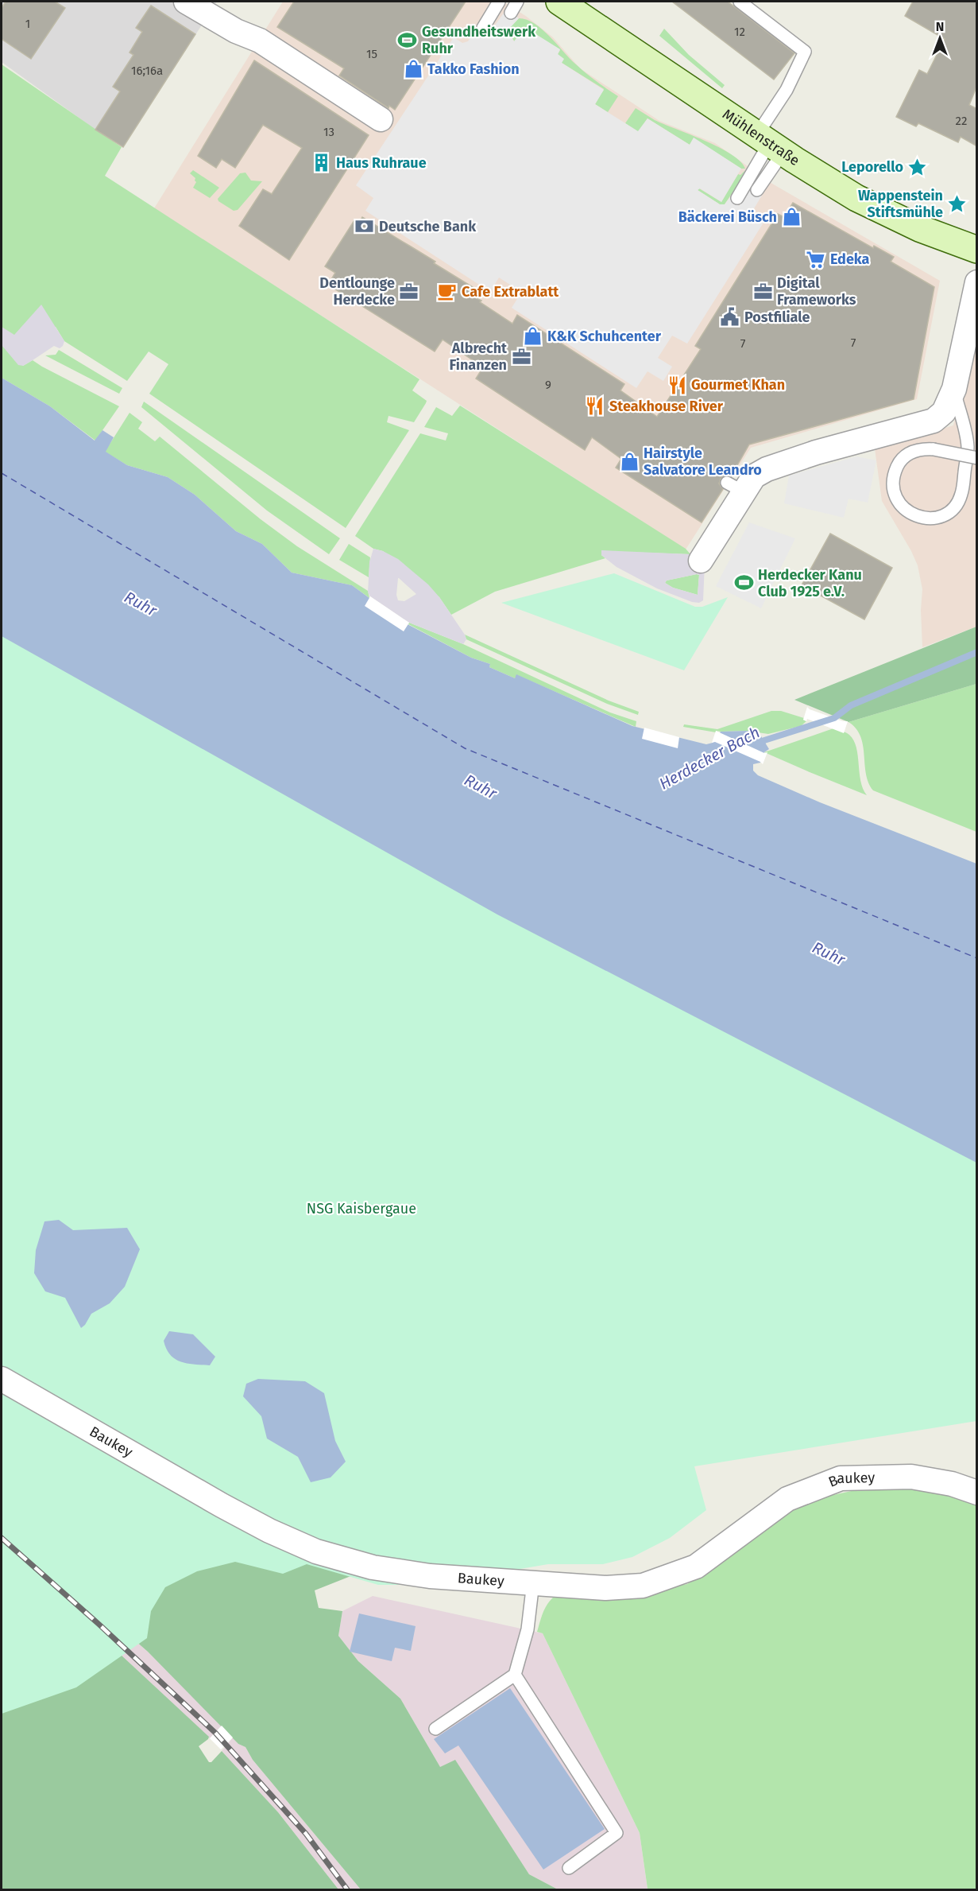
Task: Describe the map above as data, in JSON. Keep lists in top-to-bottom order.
{
  "streets": {
    "main road": ["Mühlenstraße"],
    "street": ["Baukey"]
  },
  "water": ["Ruhr", "Herdecker Bach"],
  "parks": ["NSG Kaisbergaue"],
  "places": {
    "sports": ["Gesundheitswerk Ruhr", "Herdecker Kanu Club 1925 e.V."],
    "shop": [
      "Takko Fashion",
      "Bäckerei Büsch",
      "K&K Schuhcenter",
      "Hairstyle Salvatore Leandro"
    ],
    "building": ["Haus Ruhraue"],
    "place": ["Leporello", "Wappenstein Stiftsmühle"],
    "bank": ["Deutsche Bank"],
    "supermarket": ["Edeka"],
    "office": ["Dentlounge Herdecke", "Digital Frameworks", "Albrecht Finanzen"],
    "cafe": ["Cafe Extrablatt"],
    "public building": ["Postfiliale"],
    "restaurant": ["Gourmet Khan", "Steakhouse River"]
  },
  "house_numbers": [
    "1",
    "12",
    "15",
    "16;16a",
    "22",
    "13",
    "7",
    "7",
    "9"
  ],
  "north": "top"
}
